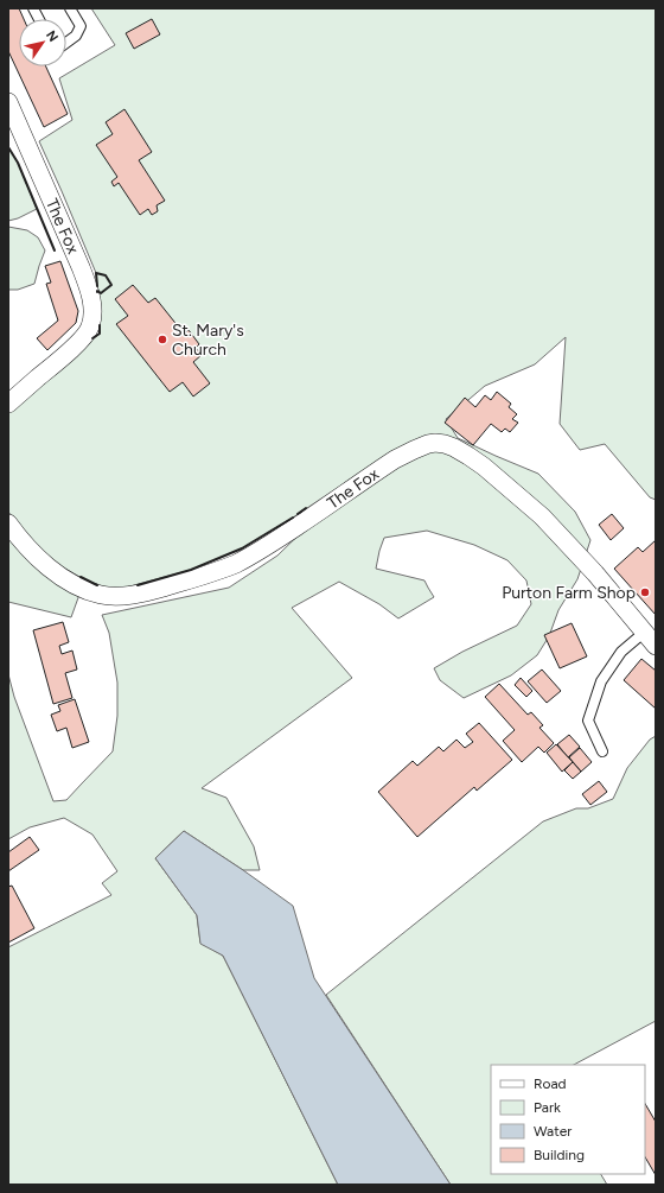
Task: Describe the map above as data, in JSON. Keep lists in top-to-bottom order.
{
  "streets": {
    "street": ["The Fox"]
  },
  "places": ["St. Mary's Church", "Purton Farm Shop"],
  "legend": [
    "Road",
    "Park",
    "Water",
    "Building"
  ],
  "north": "top right"
}
